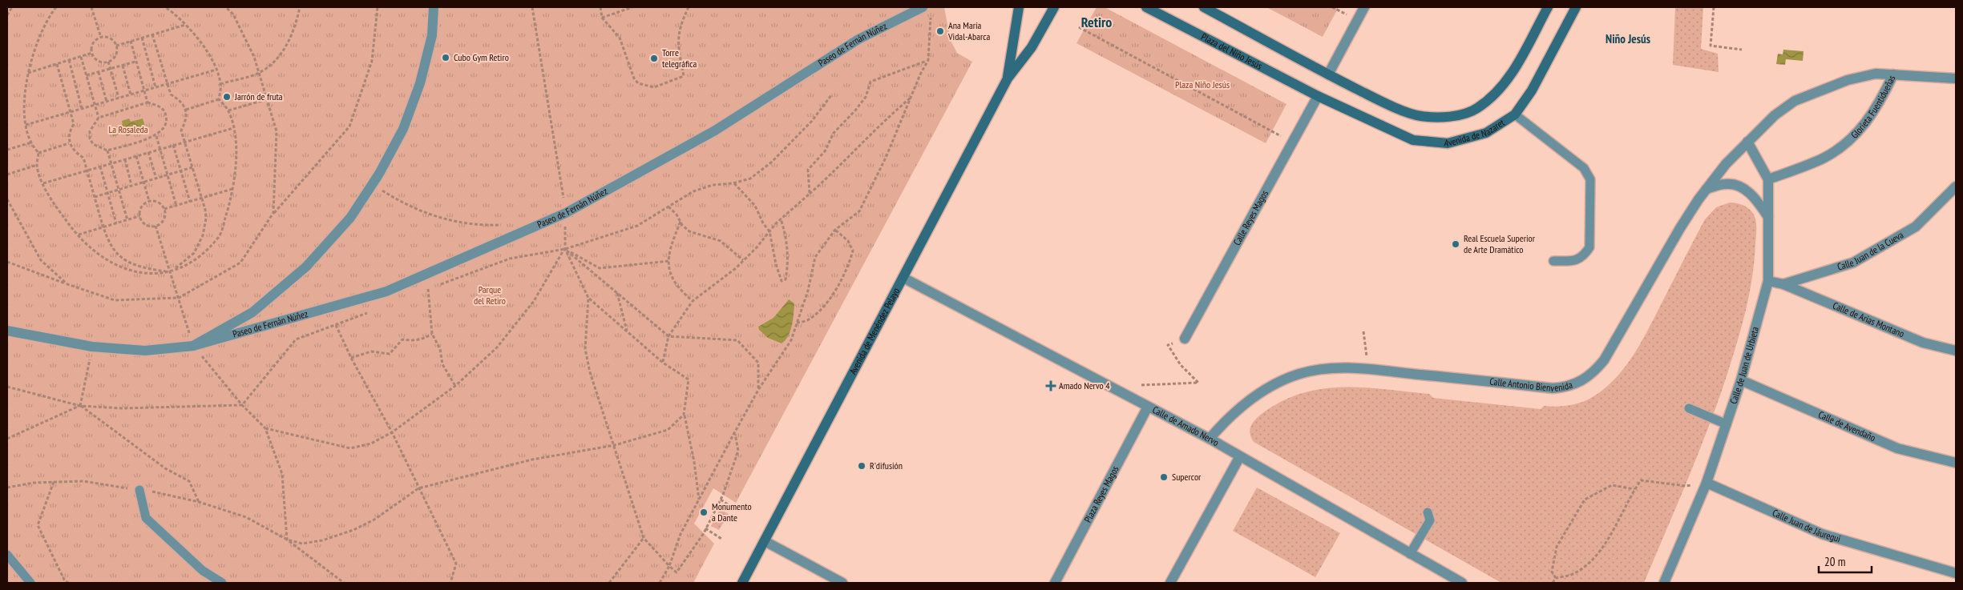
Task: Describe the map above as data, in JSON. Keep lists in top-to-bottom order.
{
  "streets": {
    "main road": ["Plaza del Niño Jesús", "Avenida de Nazaret", "Avenida de Menéndez Pelayo"],
    "street": [
      "Paseo de Fernán Núñez",
      "Glorieta Fuentidueñas",
      "Calle Reyes Magos",
      "Calle Juan de la Cueva",
      "Calle de Arias Montano",
      "Calle de Juan de Urbieta",
      "Calle Antonio Bienvenida",
      "Calle de Amado Nervo",
      "Calle de Avendaño",
      "Plaza Reyes Magos",
      "Calle Juan de Jáuregui"
    ]
  },
  "crossings": [
    ["Plaza del Niño Jesús", "Avenida de Nazaret"],
    ["Plaza del Niño Jesús", "Calle Reyes Magos"],
    ["Glorieta Fuentidueñas", "Calle de Juan de Urbieta"],
    ["Glorieta Fuentidueñas", "Calle Antonio Bienvenida"],
    ["Avenida de Nazaret", "Calle Reyes Magos"],
    ["Calle Juan de la Cueva", "Calle de Arias Montano"],
    ["Calle Juan de la Cueva", "Calle de Juan de Urbieta"],
    ["Avenida de Menéndez Pelayo", "Calle de Amado Nervo"],
    ["Calle de Juan de Urbieta", "Calle Antonio Bienvenida"],
    ["Calle de Juan de Urbieta", "Calle de Avendaño"],
    ["Calle de Juan de Urbieta", "Calle Juan de Jáuregui"],
    ["Calle Antonio Bienvenida", "Calle de Amado Nervo"],
    ["Calle de Amado Nervo", "Plaza Reyes Magos"]
  ],
  "districts": ["Retiro", "Niño Jesús"],
  "parks": ["Plaza Niño Jesús", "La Rosaleda", "Parque del Retiro"],
  "places": {
    "other": [
      "Ana María Vidal-Abarca",
      "Cubo Gym Retiro",
      "Torre telegráfica",
      "Jarrón de fruta",
      "Real Escuela Superior de Arte Dramático",
      "R'difusión",
      "Supercor",
      "Monumento a Dante"
    ],
    "health": ["Amado Nervo 4"]
  },
  "scale_bar": "20 m"
}
